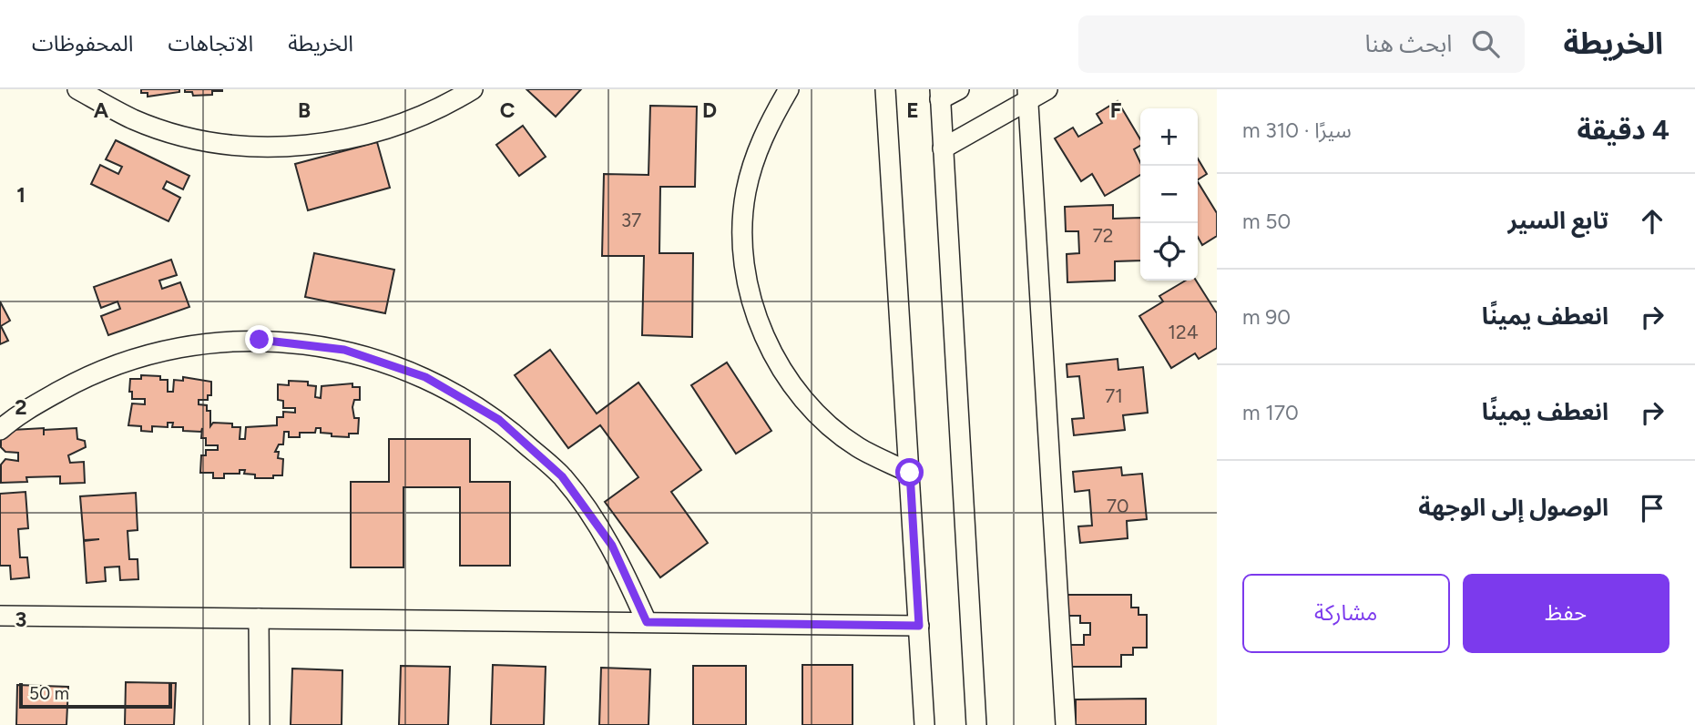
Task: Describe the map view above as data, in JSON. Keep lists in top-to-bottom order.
{
  "house_numbers": [
    "37",
    "72",
    "124",
    "71",
    "70"
  ],
  "scale_bar": "50 m",
  "page": {
    "header": "الخريطة",
    "search": "ابحث هنا",
    "nav": ["الخريطة", "الاتجاهات", "المحفوظات"],
    "heading": ["4 دقيقة", "سيرًا · 310 m"],
    "map_buttons": ["+", "−"],
    "list": [
      ["تابع السير", "50 m"],
      ["انعطف يمينًا", "90 m"],
      ["انعطف يمينًا", "170 m"],
      "الوصول إلى الوجهة"
    ],
    "buttons": ["حفظ", "مشاركة"],
    "scale": "50 m"
  },
  "grid": {
    "columns": [
      "A",
      "B",
      "C",
      "D",
      "E",
      "F"
    ],
    "rows": ["1", "2", "3"]
  }
}
